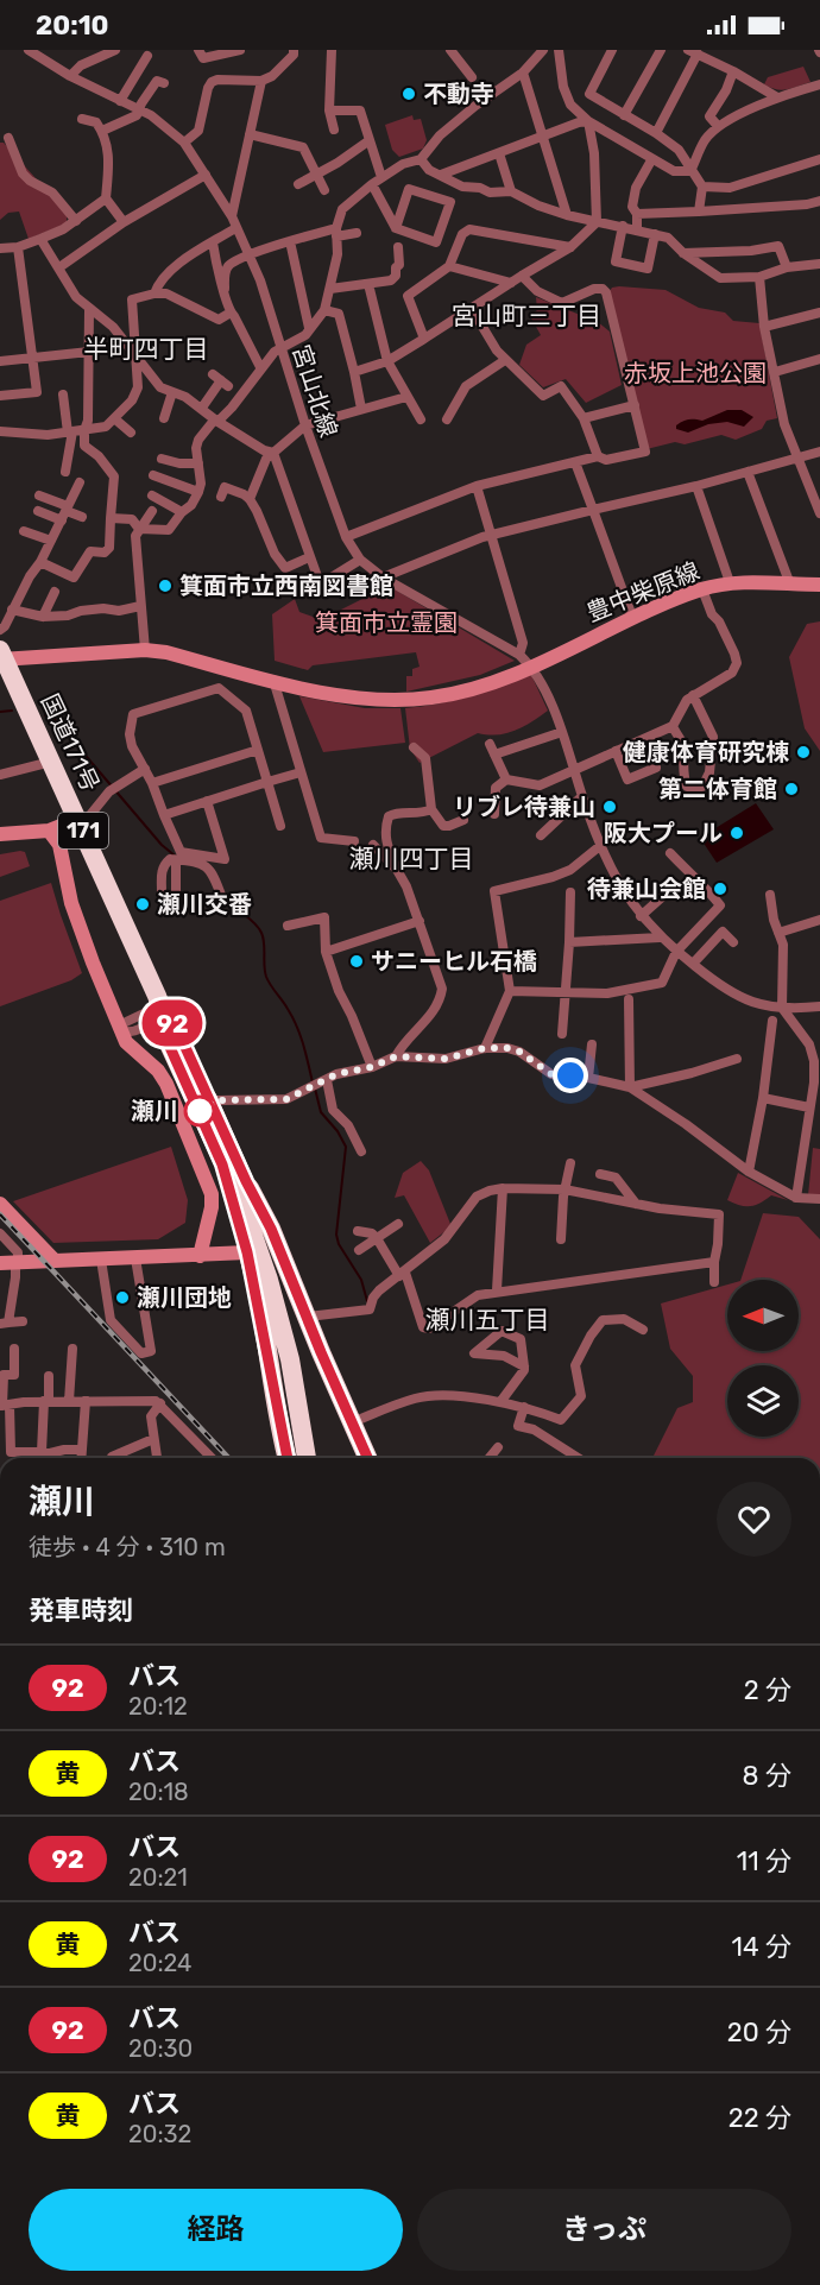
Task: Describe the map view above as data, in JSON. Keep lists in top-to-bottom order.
{
  "streets": {
    "highway": ["国道171号", "171"],
    "street": ["宮山北線", "豊中柴原線"]
  },
  "crossings": [
    ["宮山北線", "豊中柴原線"],
    ["豊中柴原線", "国道171号"]
  ],
  "districts": [
    "宮山町三丁目",
    "半町四丁目",
    "瀬川四丁目",
    "瀬川五丁目"
  ],
  "parks": ["赤坂上池公園", "箕面市立霊園"],
  "places": [
    "不動寺",
    "箕面市立西南図書館",
    "健康体育研究棟",
    "第二体育館",
    "リブレ待兼山",
    "阪大プール",
    "待兼山会館",
    "瀬川交番",
    "サニーヒル石橋",
    "瀬川",
    "瀬川団地"
  ],
  "lines": ["bus line 92"],
  "north": "left",
  "page": {
    "status": "20:10",
    "on_map": "92",
    "heading": [
      ["瀬川", "徒歩 · 4 分 · 310 m"],
      "発車時刻"
    ],
    "list": [
      {
        "mark": "92",
        "name": "バス",
        "note": "20:12",
        "value": "2 分"
      },
      {
        "mark": "黄",
        "name": "バス",
        "note": "20:18",
        "value": "8 分"
      },
      {
        "mark": "92",
        "name": "バス",
        "note": "20:21",
        "value": "11 分"
      },
      {
        "mark": "黄",
        "name": "バス",
        "note": "20:24",
        "value": "14 分"
      },
      {
        "mark": "92",
        "name": "バス",
        "note": "20:30",
        "value": "20 分"
      },
      {
        "mark": "黄",
        "name": "バス",
        "note": "20:32",
        "value": "22 分"
      }
    ],
    "buttons": ["経路", "きっぷ"]
  }
}
